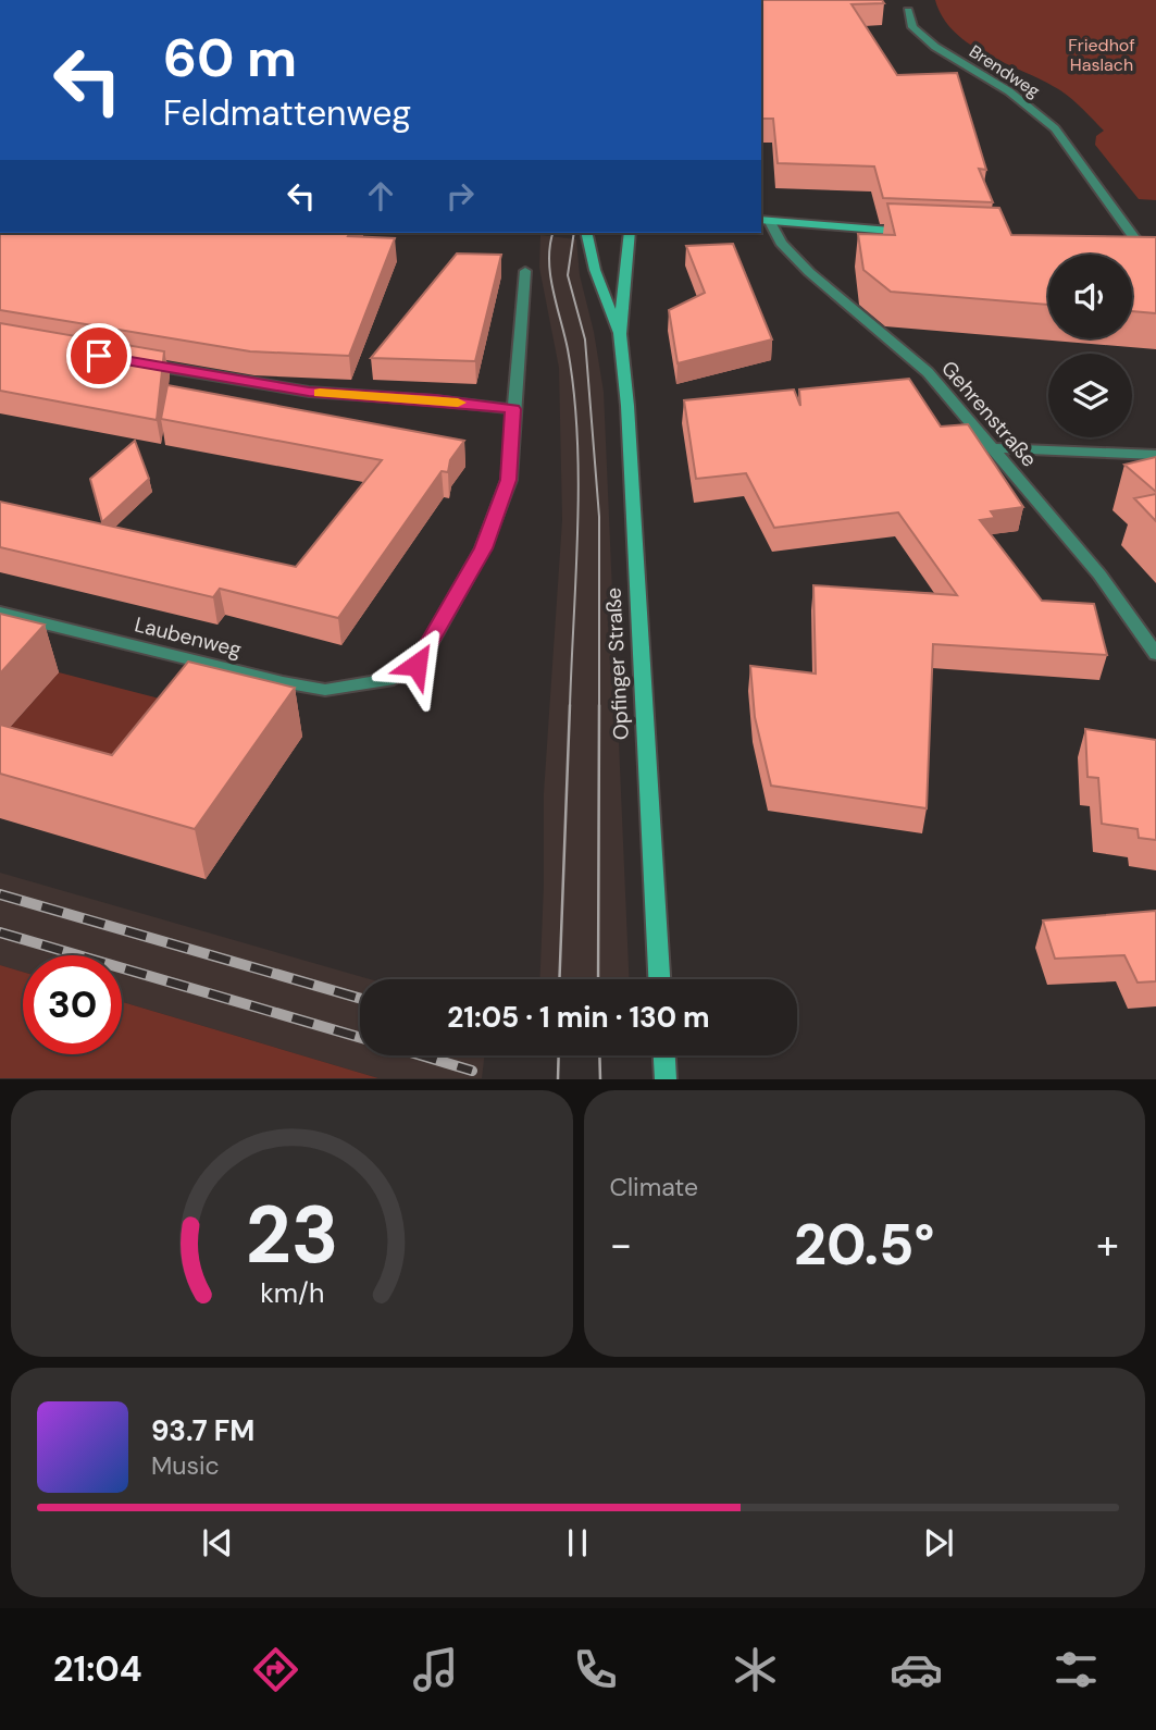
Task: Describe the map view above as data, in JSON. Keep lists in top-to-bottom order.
{
  "streets": {
    "street": [
      "Brendweg",
      "Gehrenstraße",
      "Laubenweg",
      "Opfinger Straße"
    ]
  },
  "parks": ["Friedhof Haslach"],
  "page": {
    "turn": ["60 m", "Feldmattenweg"],
    "limit": "30",
    "trip": "21:05 · 1 min · 130 m",
    "tile": "Climate",
    "heat": ["−", "20.5°", "+"],
    "song": ["93.7 FM", "Music"],
    "tabs": "21:04",
    "gauge": ["23", "km/h"]
  }
}
